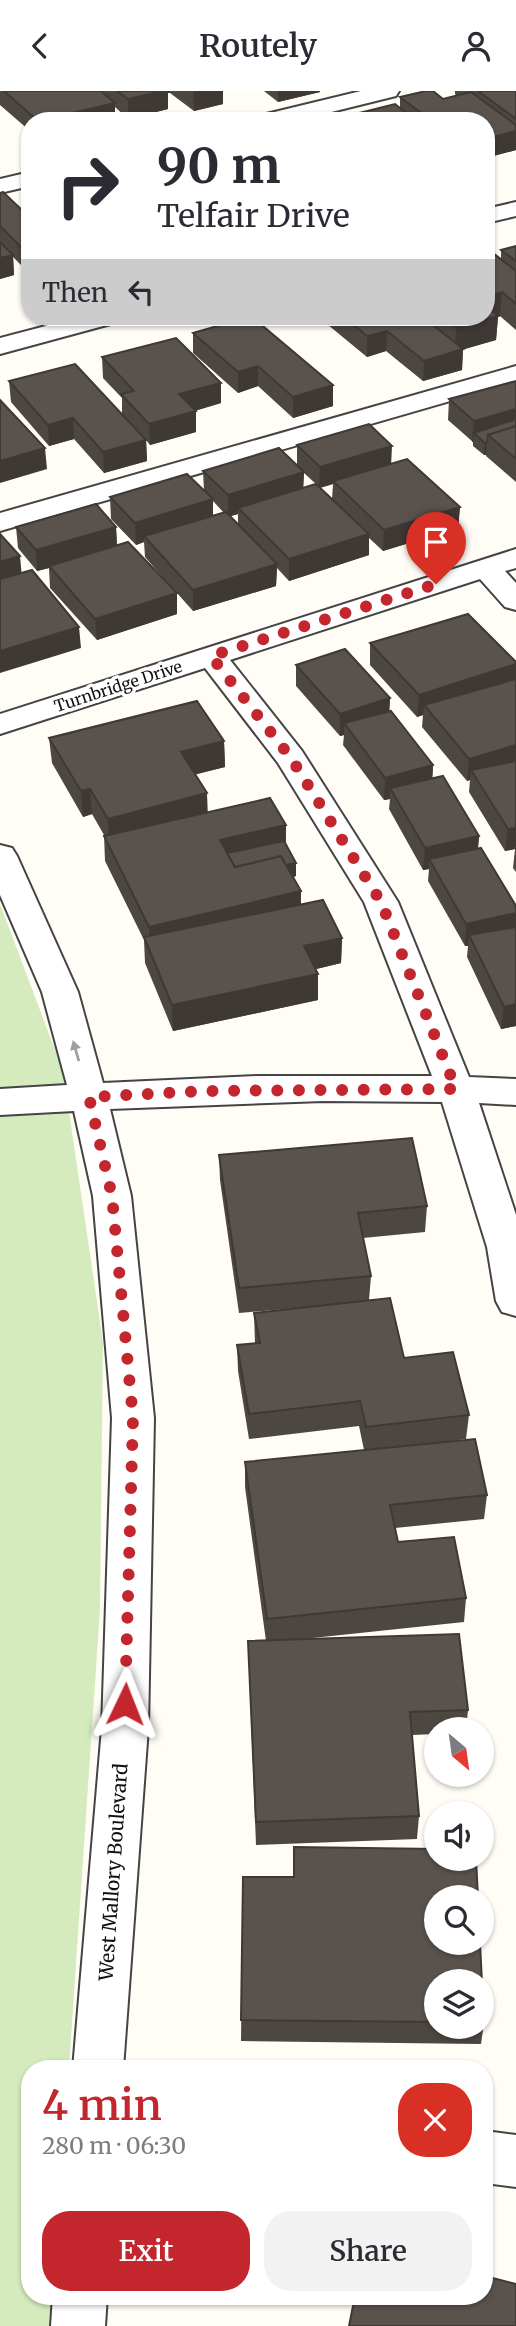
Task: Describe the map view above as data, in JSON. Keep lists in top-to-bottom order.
{
  "streets": {
    "street": ["Turnbridge Drive", "West Mallory Boulevard"]
  },
  "north": "bottom right",
  "page": {
    "header": "Routely",
    "turn": ["90 m", "Telfair Drive"],
    "then": "Then",
    "heading": ["4 min", "280 m · 06:30"],
    "buttons": ["Exit", "Share"]
  }
}
